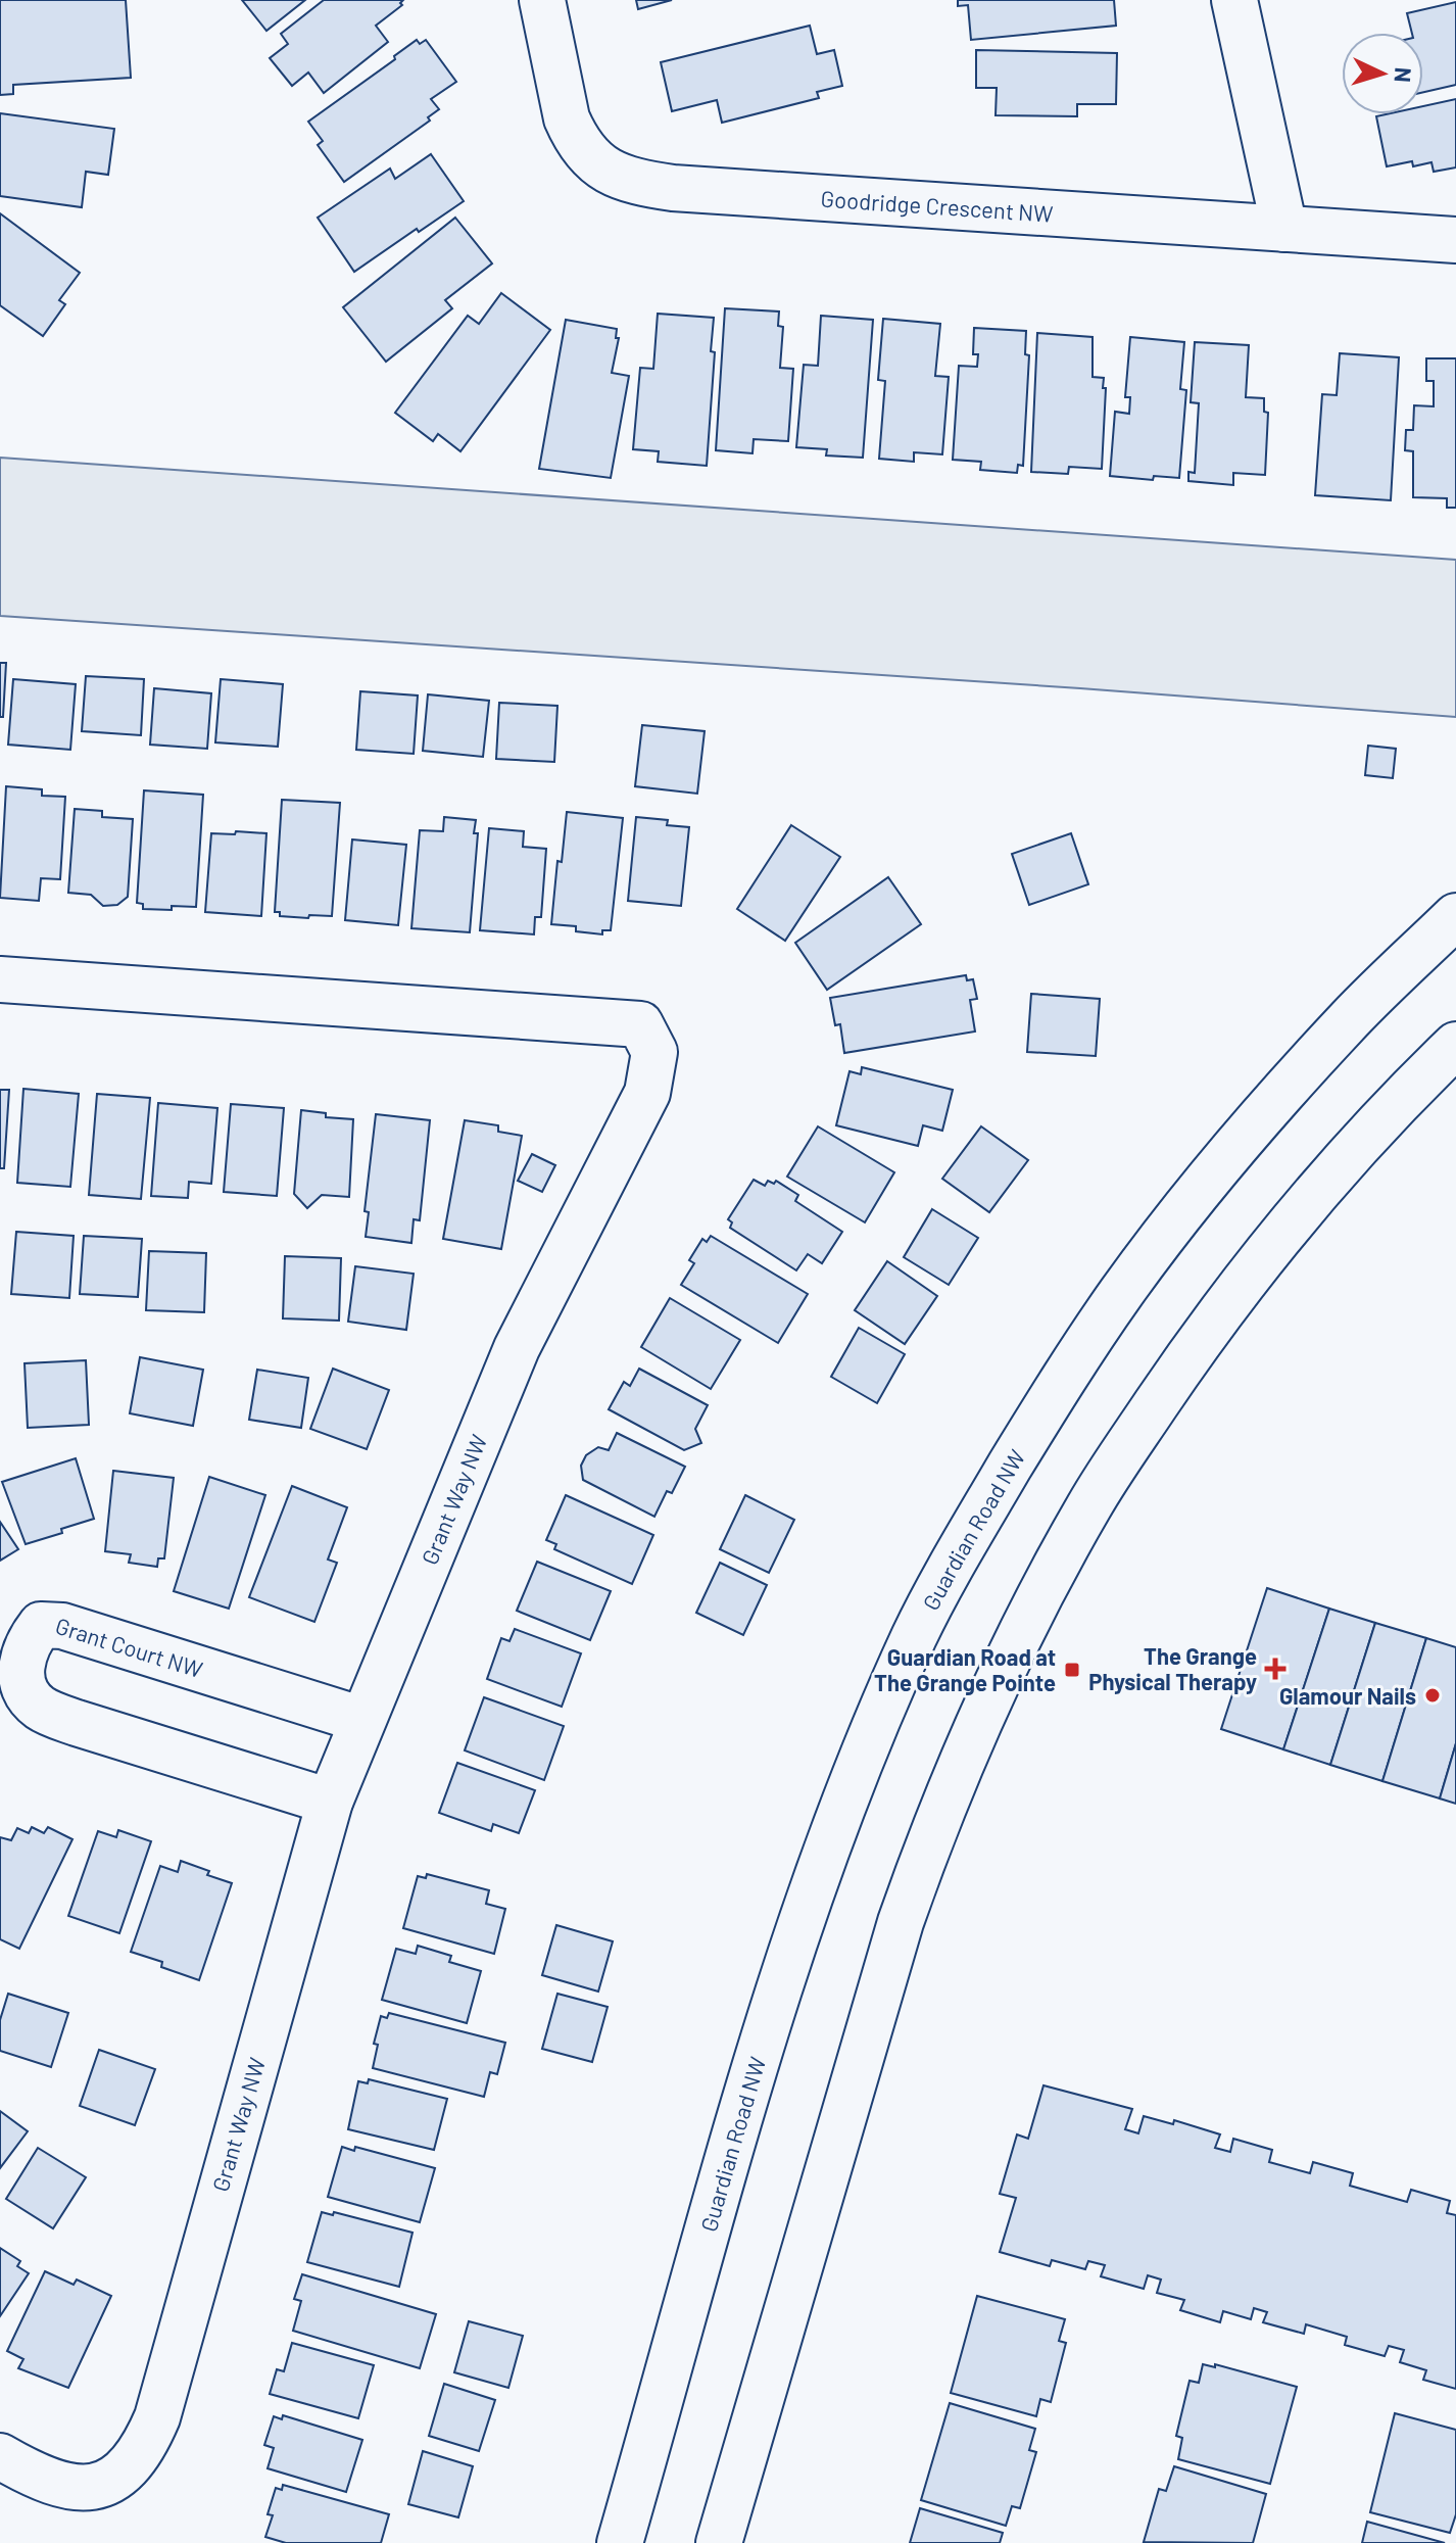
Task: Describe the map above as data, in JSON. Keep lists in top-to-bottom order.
{
  "streets": {
    "street": [
      "Goodridge Crescent NW",
      "Grant Way NW",
      "Guardian Road NW",
      "Grant Court NW"
    ]
  },
  "crossings": [
    ["Grant Way NW", "Grant Court NW"]
  ],
  "places": {
    "health": ["The Grange Physical Therapy"],
    "transit": ["Guardian Road at The Grange Pointe"],
    "other": ["Glamour Nails"]
  },
  "north": "right"
}
